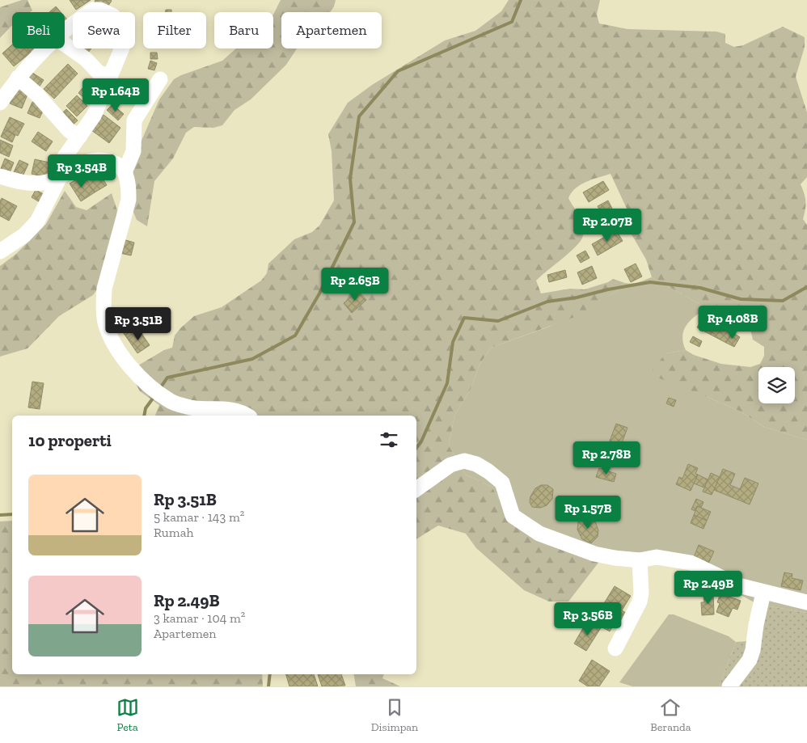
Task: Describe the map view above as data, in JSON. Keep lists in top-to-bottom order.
{
  "page": {
    "chip": [
      "Beli",
      "Sewa",
      "Filter",
      "Baru",
      "Apartemen"
    ],
    "price": [
      "Rp 1.64B",
      "Rp 3.54B",
      "Rp 2.07B",
      "Rp 2.65B",
      "Rp 4.08B",
      "Rp 3.51B",
      "Rp 2.78B",
      "Rp 1.57B",
      "Rp 2.49B",
      "Rp 3.56B"
    ],
    "heading": "10 properti",
    "list": [
      {
        "name": "Rp 3.51B",
        "note": "5 kamar · 143 m² · Rumah"
      },
      {
        "name": "Rp 2.49B",
        "note": "3 kamar · 104 m² · Apartemen"
      }
    ],
    "tabs": ["Peta", "Disimpan", "Beranda"]
  }
}
